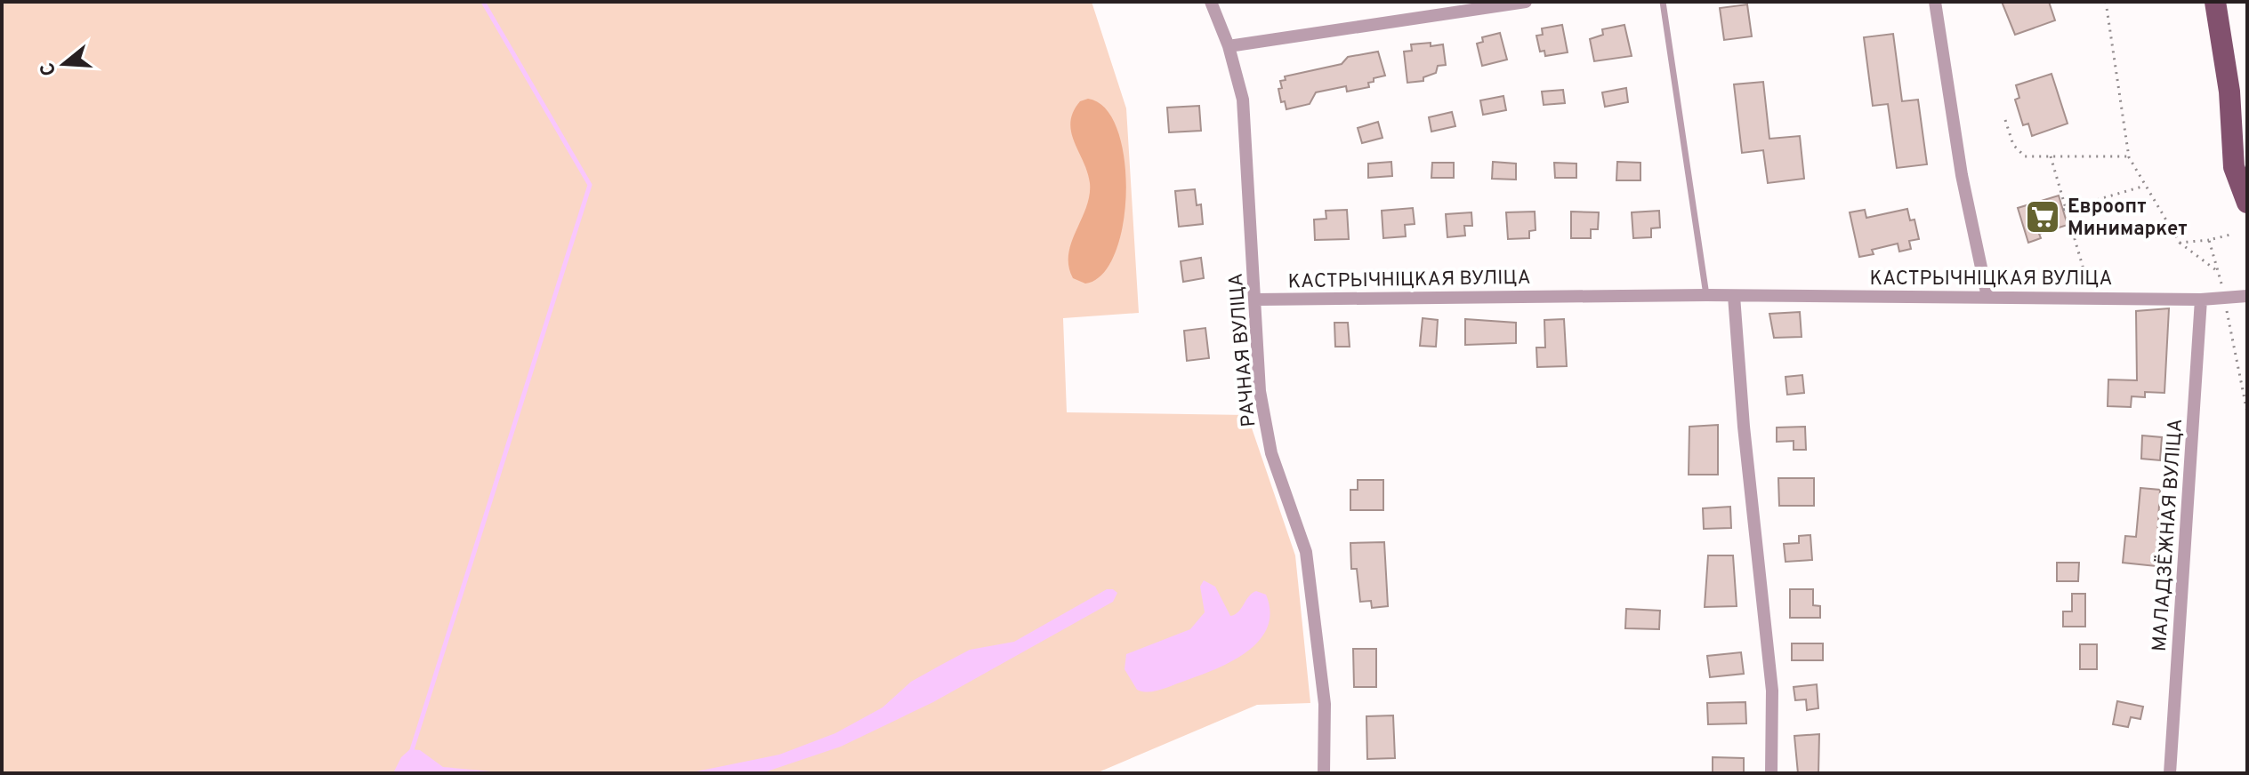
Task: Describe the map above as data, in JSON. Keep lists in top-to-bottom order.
{
  "streets": {
    "street": ["КАСТРЫЧНІЦКАЯ ВУЛІЦА", "РАЧНАЯ ВУЛІЦА", "МАЛАДЗЁЖНАЯ ВУЛІЦА"]
  },
  "crossings": [
    ["КАСТРЫЧНІЦКАЯ ВУЛІЦА", "РАЧНАЯ ВУЛІЦА"],
    ["КАСТРЫЧНІЦКАЯ ВУЛІЦА", "МАЛАДЗЁЖНАЯ ВУЛІЦА"]
  ],
  "places": {
    "supermarket": ["Евроопт Минимаркет"]
  },
  "north": "left"
}
